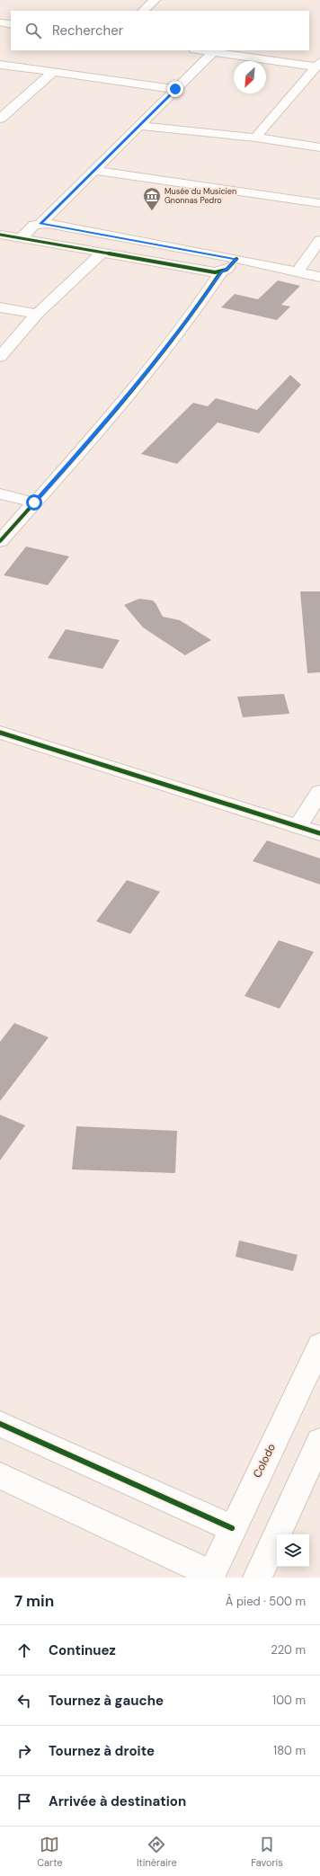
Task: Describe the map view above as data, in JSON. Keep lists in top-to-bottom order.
{
  "streets": {
    "street": ["Colodo"]
  },
  "places": {
    "museum": ["Musée du Musicien Gnonnas Pedro"]
  },
  "north": "bottom left",
  "page": {
    "search": "Rechercher",
    "heading": ["7 min", "À pied · 500 m"],
    "list": [
      ["Continuez", "220 m"],
      ["Tournez à gauche", "100 m"],
      ["Tournez à droite", "180 m"],
      "Arrivée à destination"
    ],
    "nav": ["Carte", "Itinéraire", "Favoris"]
  }
}
